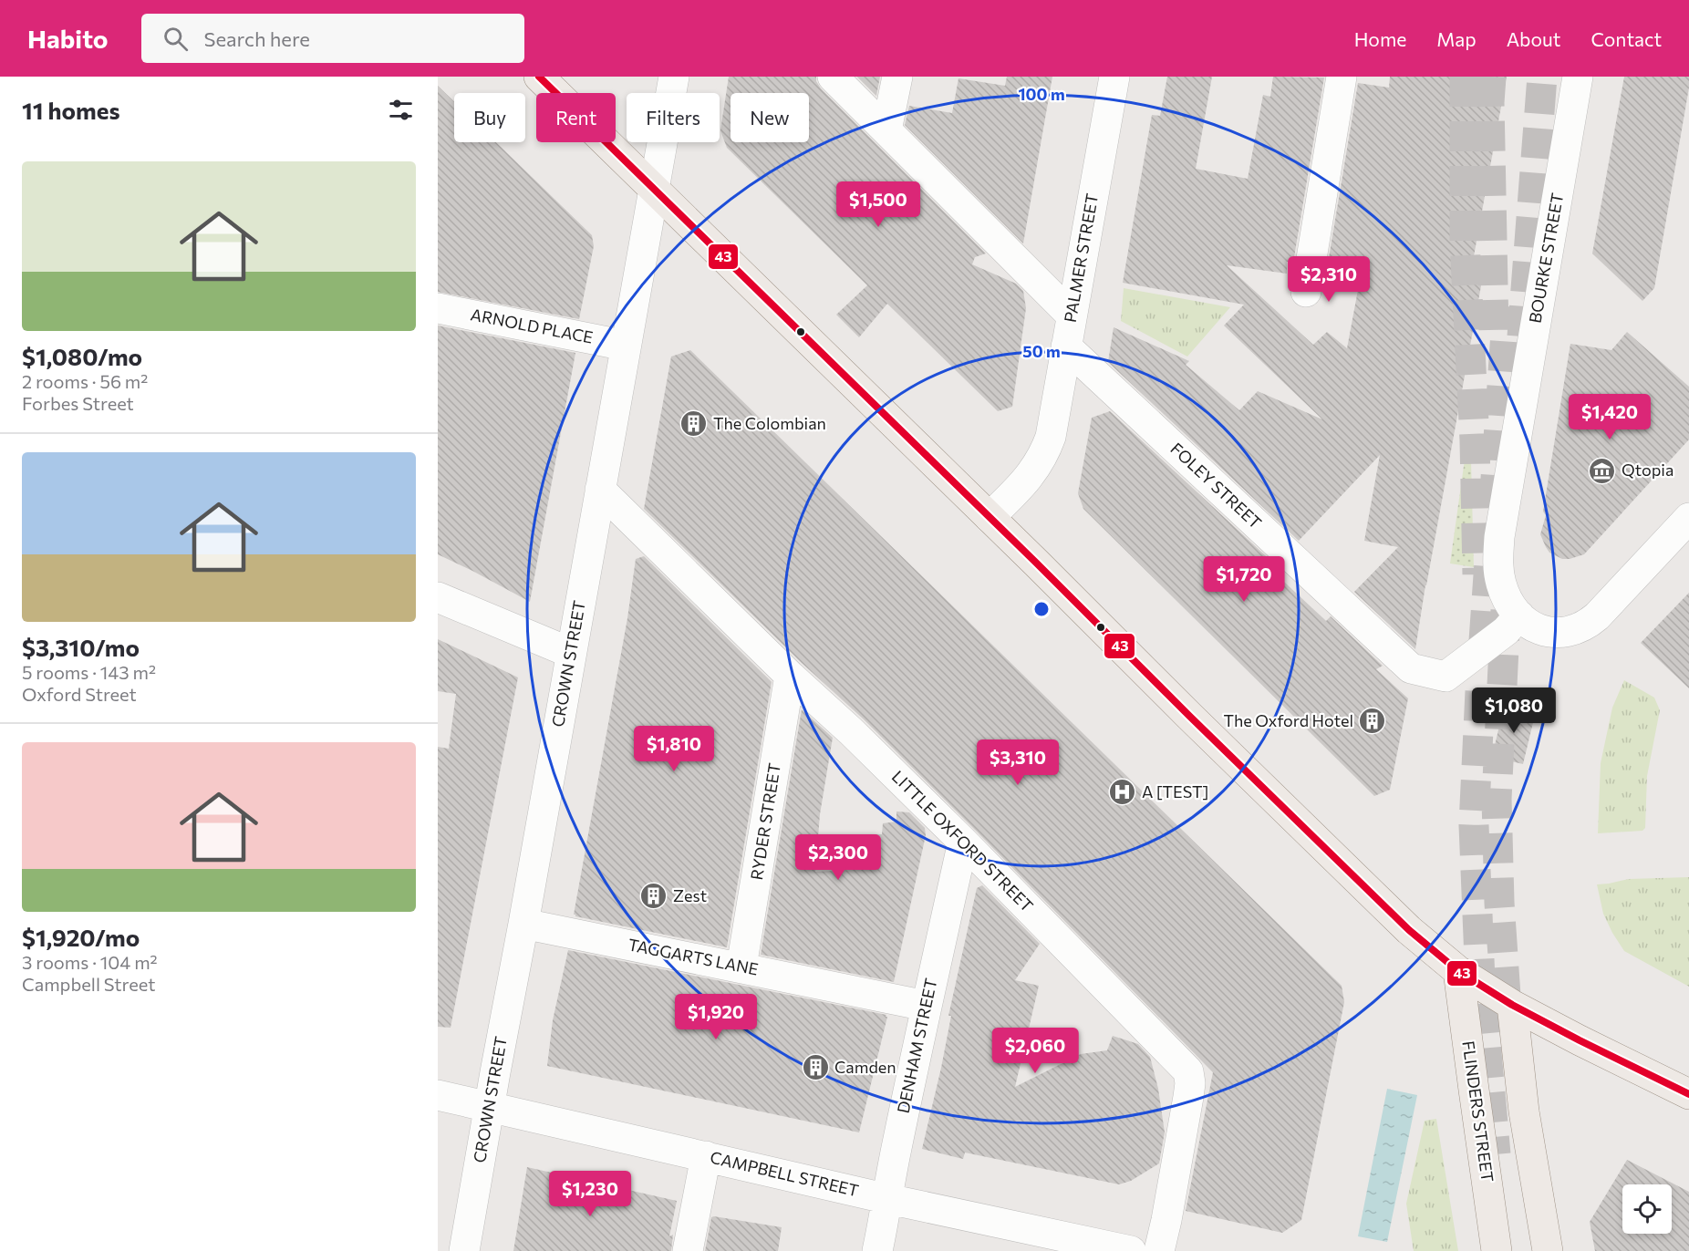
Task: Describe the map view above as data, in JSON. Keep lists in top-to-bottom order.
{
  "streets": {
    "main road": ["FLINDERS STREET"],
    "street": [
      "PALMER STREET",
      "BOURKE STREET",
      "ARNOLD PLACE",
      "FOLEY STREET",
      "CROWN STREET",
      "RYDER STREET",
      "LITTLE OXFORD STREET",
      "TAGGARTS LANE",
      "DENHAM STREET",
      "CAMPBELL STREET"
    ]
  },
  "crossings": [
    ["PALMER STREET", "FOLEY STREET"],
    ["BOURKE STREET", "FOLEY STREET"],
    ["ARNOLD PLACE", "CROWN STREET"],
    ["CROWN STREET", "LITTLE OXFORD STREET"],
    ["CROWN STREET", "TAGGARTS LANE"],
    ["CROWN STREET", "CAMPBELL STREET"],
    ["RYDER STREET", "LITTLE OXFORD STREET"],
    ["RYDER STREET", "TAGGARTS LANE"],
    ["LITTLE OXFORD STREET", "DENHAM STREET"],
    ["TAGGARTS LANE", "DENHAM STREET"],
    ["DENHAM STREET", "CAMPBELL STREET"]
  ],
  "places": {
    "building": [
      "The Colombian",
      "The Oxford Hotel",
      "Zest",
      "Camden"
    ],
    "museum": ["Qtopia"],
    "hospital": ["A [TEST]"]
  },
  "lines": ["transit line 43"],
  "page": {
    "header": "Habito",
    "search": "Search here",
    "nav": [
      "Home",
      "Map",
      "About",
      "Contact"
    ],
    "heading": "11 homes",
    "chip": [
      "Buy",
      "Rent",
      "Filters",
      "New"
    ],
    "list": [
      {
        "name": "$1,080/mo",
        "note": "2 rooms · 56 m² · Forbes Street"
      },
      {
        "name": "$3,310/mo",
        "note": "5 rooms · 143 m² · Oxford Street"
      },
      {
        "name": "$1,920/mo",
        "note": "3 rooms · 104 m² · Campbell Street"
      }
    ],
    "price": [
      "$1,500",
      "$2,310",
      "$1,420",
      "$1,720",
      "$1,080",
      "$1,810",
      "$3,310",
      "$2,300",
      "$1,920",
      "$2,060",
      "$1,230"
    ]
  },
  "rings": ["100 m", "50 m"]
}
